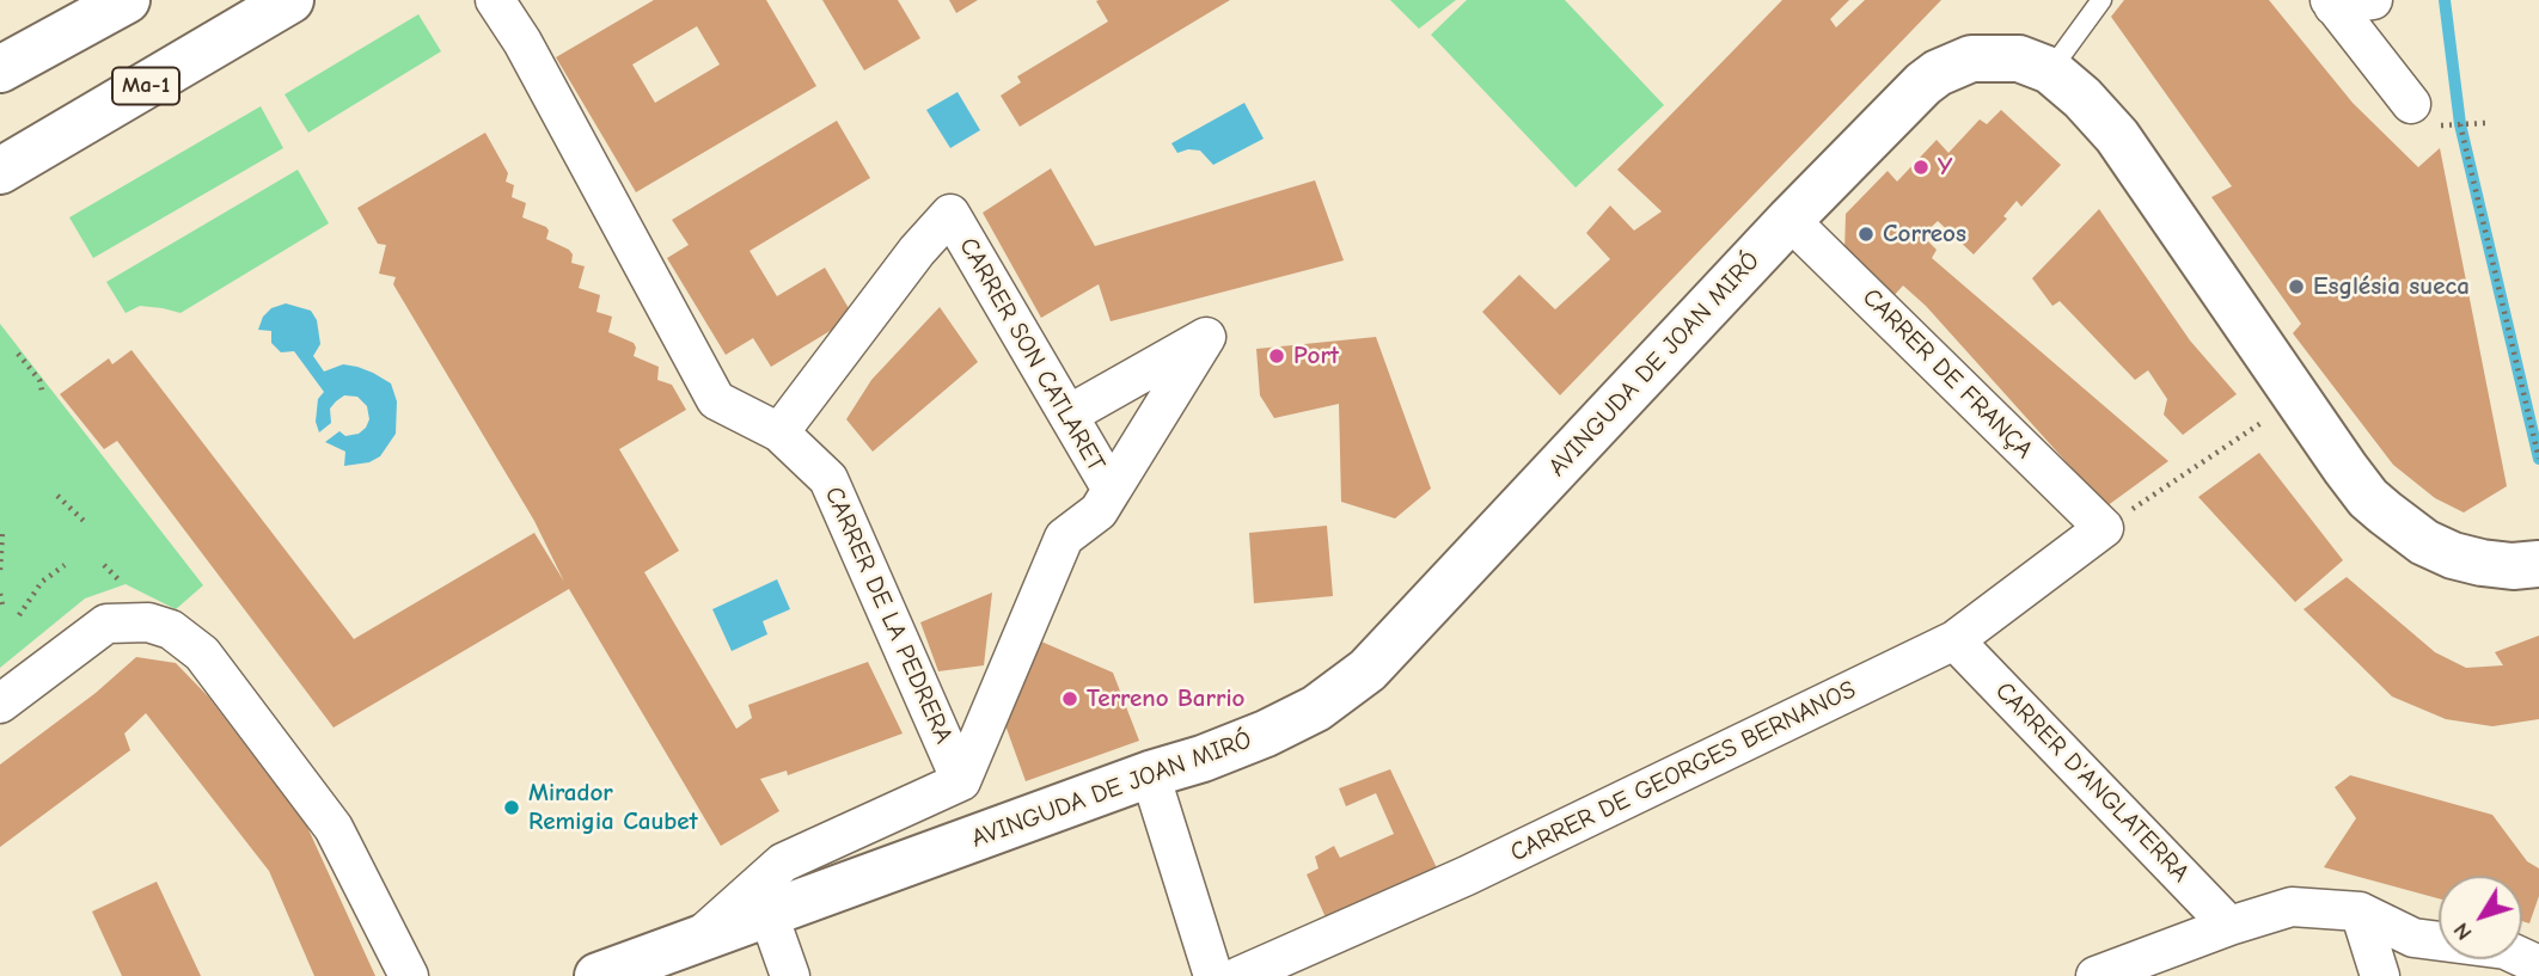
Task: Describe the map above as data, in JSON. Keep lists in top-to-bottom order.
{
  "streets": {
    "main road": ["Ma-1", "AVINGUDA DE JOAN MIRÓ"],
    "street": [
      "CARRER SON CATLARET",
      "CARRER DE FRANÇA",
      "CARRER DE LA PEDRERA",
      "CARRER DE GEORGES BERNANOS",
      "CARRER D'ANGLATERRA"
    ]
  },
  "crossings": [
    ["CARRER SON CATLARET", "CARRER DE LA PEDRERA"],
    ["AVINGUDA DE JOAN MIRÓ", "CARRER DE FRANÇA"],
    ["CARRER DE FRANÇA", "CARRER DE GEORGES BERNANOS"],
    ["CARRER DE GEORGES BERNANOS", "CARRER D'ANGLATERRA"]
  ],
  "places": [
    "Y",
    "Correos",
    "Església sueca",
    "Port",
    "Terreno Barrio",
    "Mirador Remigia Caubet"
  ],
  "north": "bottom left"
}
